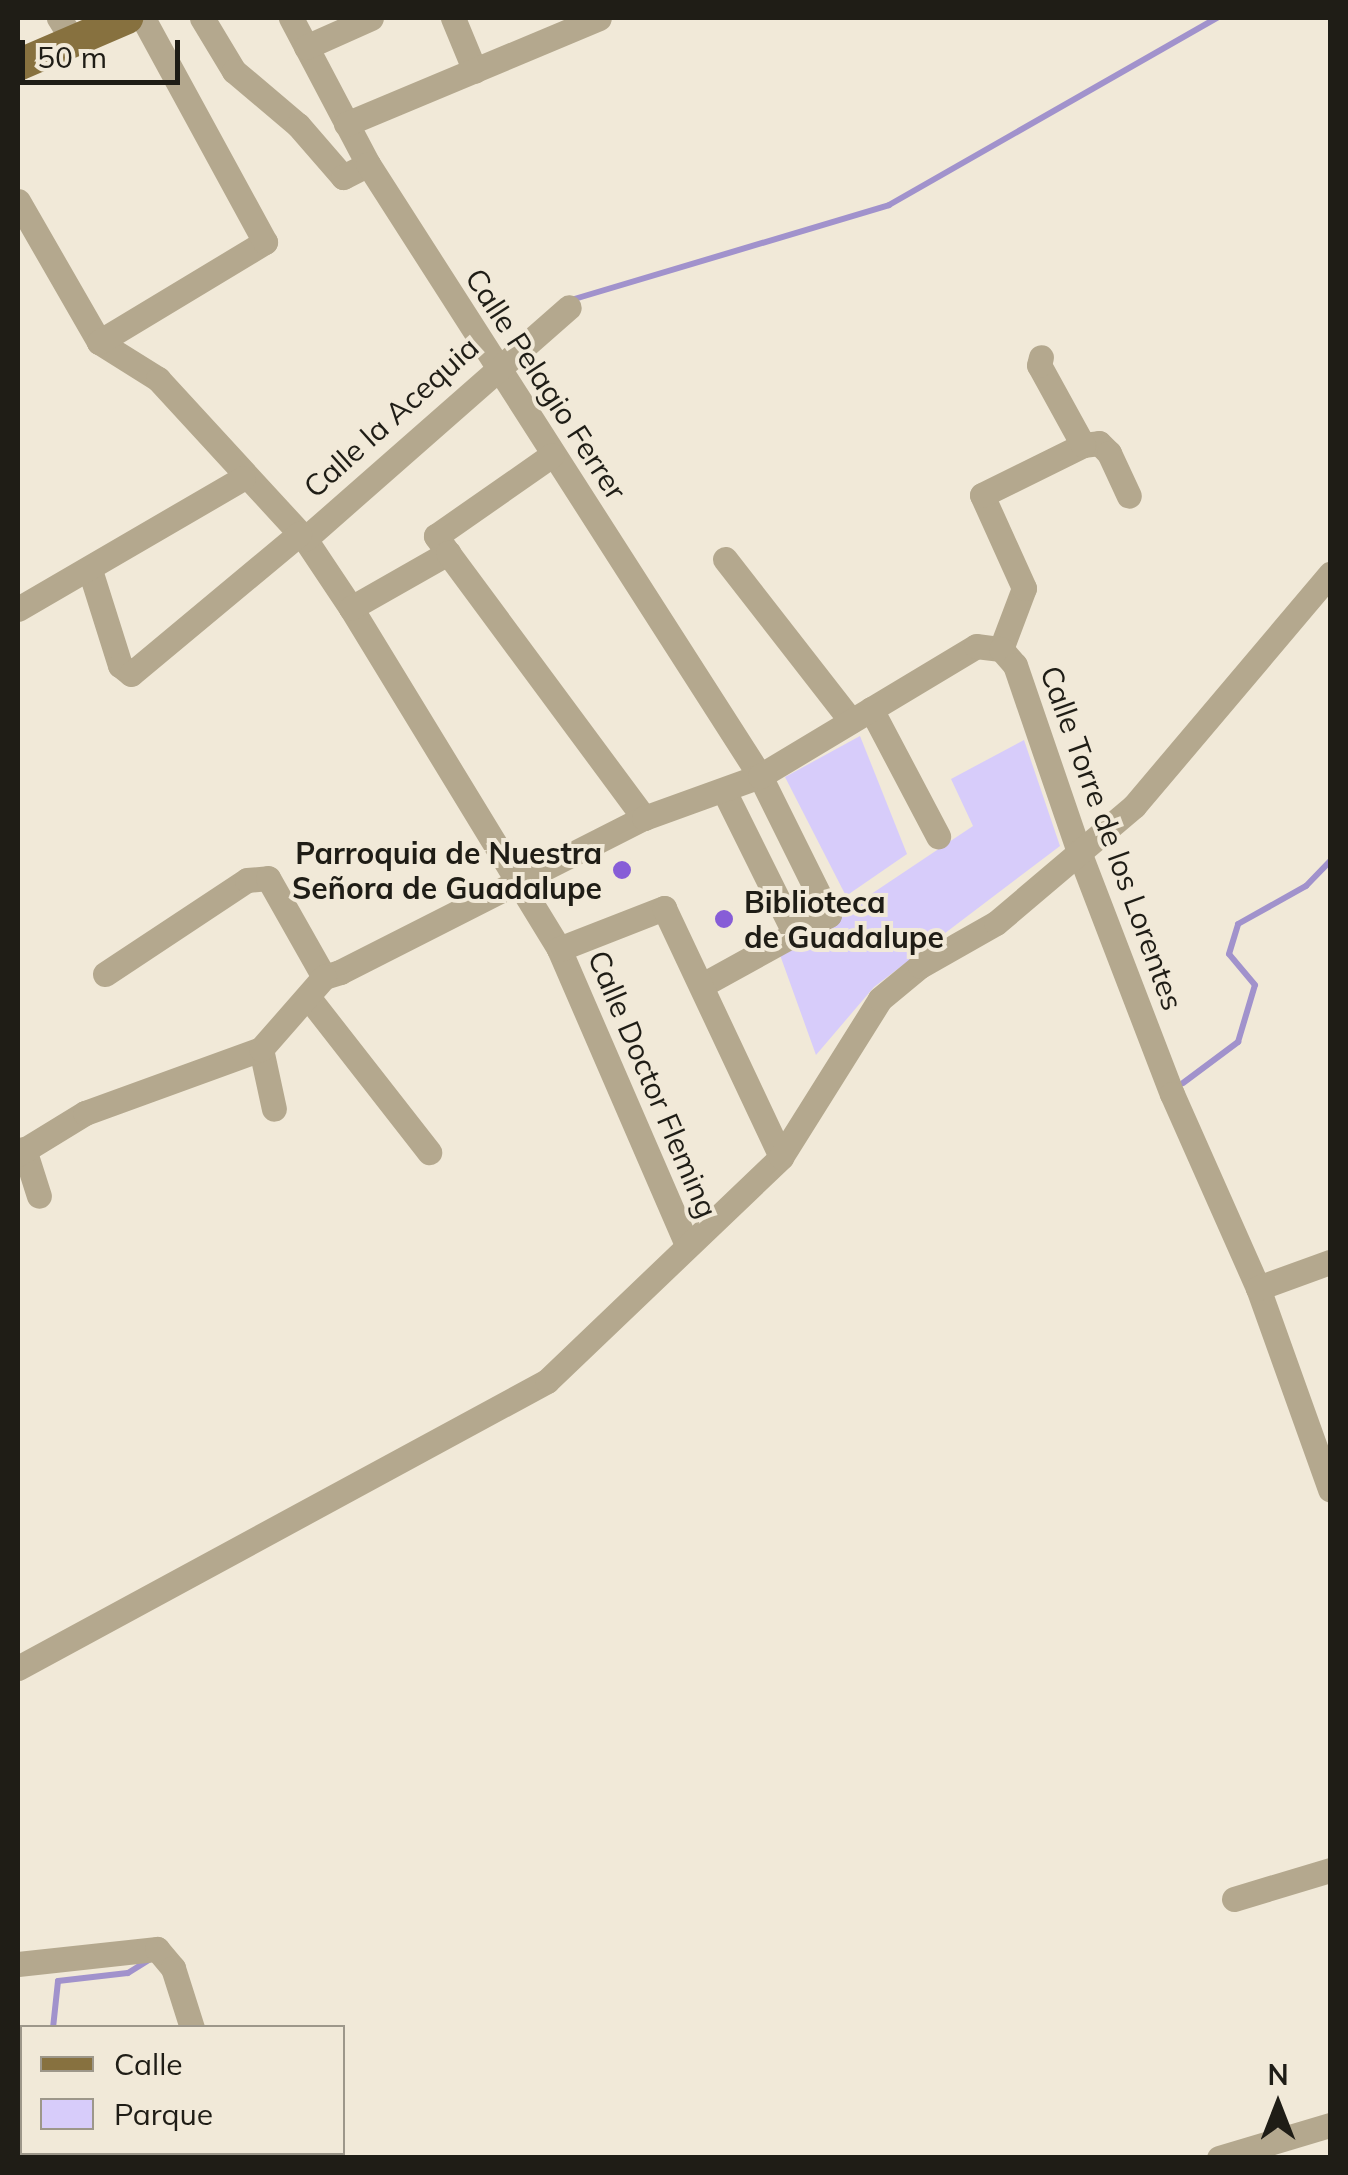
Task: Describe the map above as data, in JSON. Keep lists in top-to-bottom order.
{
  "streets": {
    "street": [
      "Calle Pelagio Ferrer",
      "Calle la Acequia",
      "Calle Torre de los Lorentes",
      "Calle Doctor Fleming"
    ]
  },
  "crossings": [
    ["Calle Pelagio Ferrer", "Calle la Acequia"],
    ["Calle Pelagio Ferrer", "Calle Torre de los Lorentes"],
    ["Calle la Acequia", "Calle Doctor Fleming"],
    ["Calle Torre de los Lorentes", "Calle Doctor Fleming"]
  ],
  "places": ["Parroquia de Nuestra Señora de Guadalupe", "Biblioteca de Guadalupe"],
  "legend": ["Calle", "Parque"],
  "scale_bar": "50 m",
  "north": "top"
}
